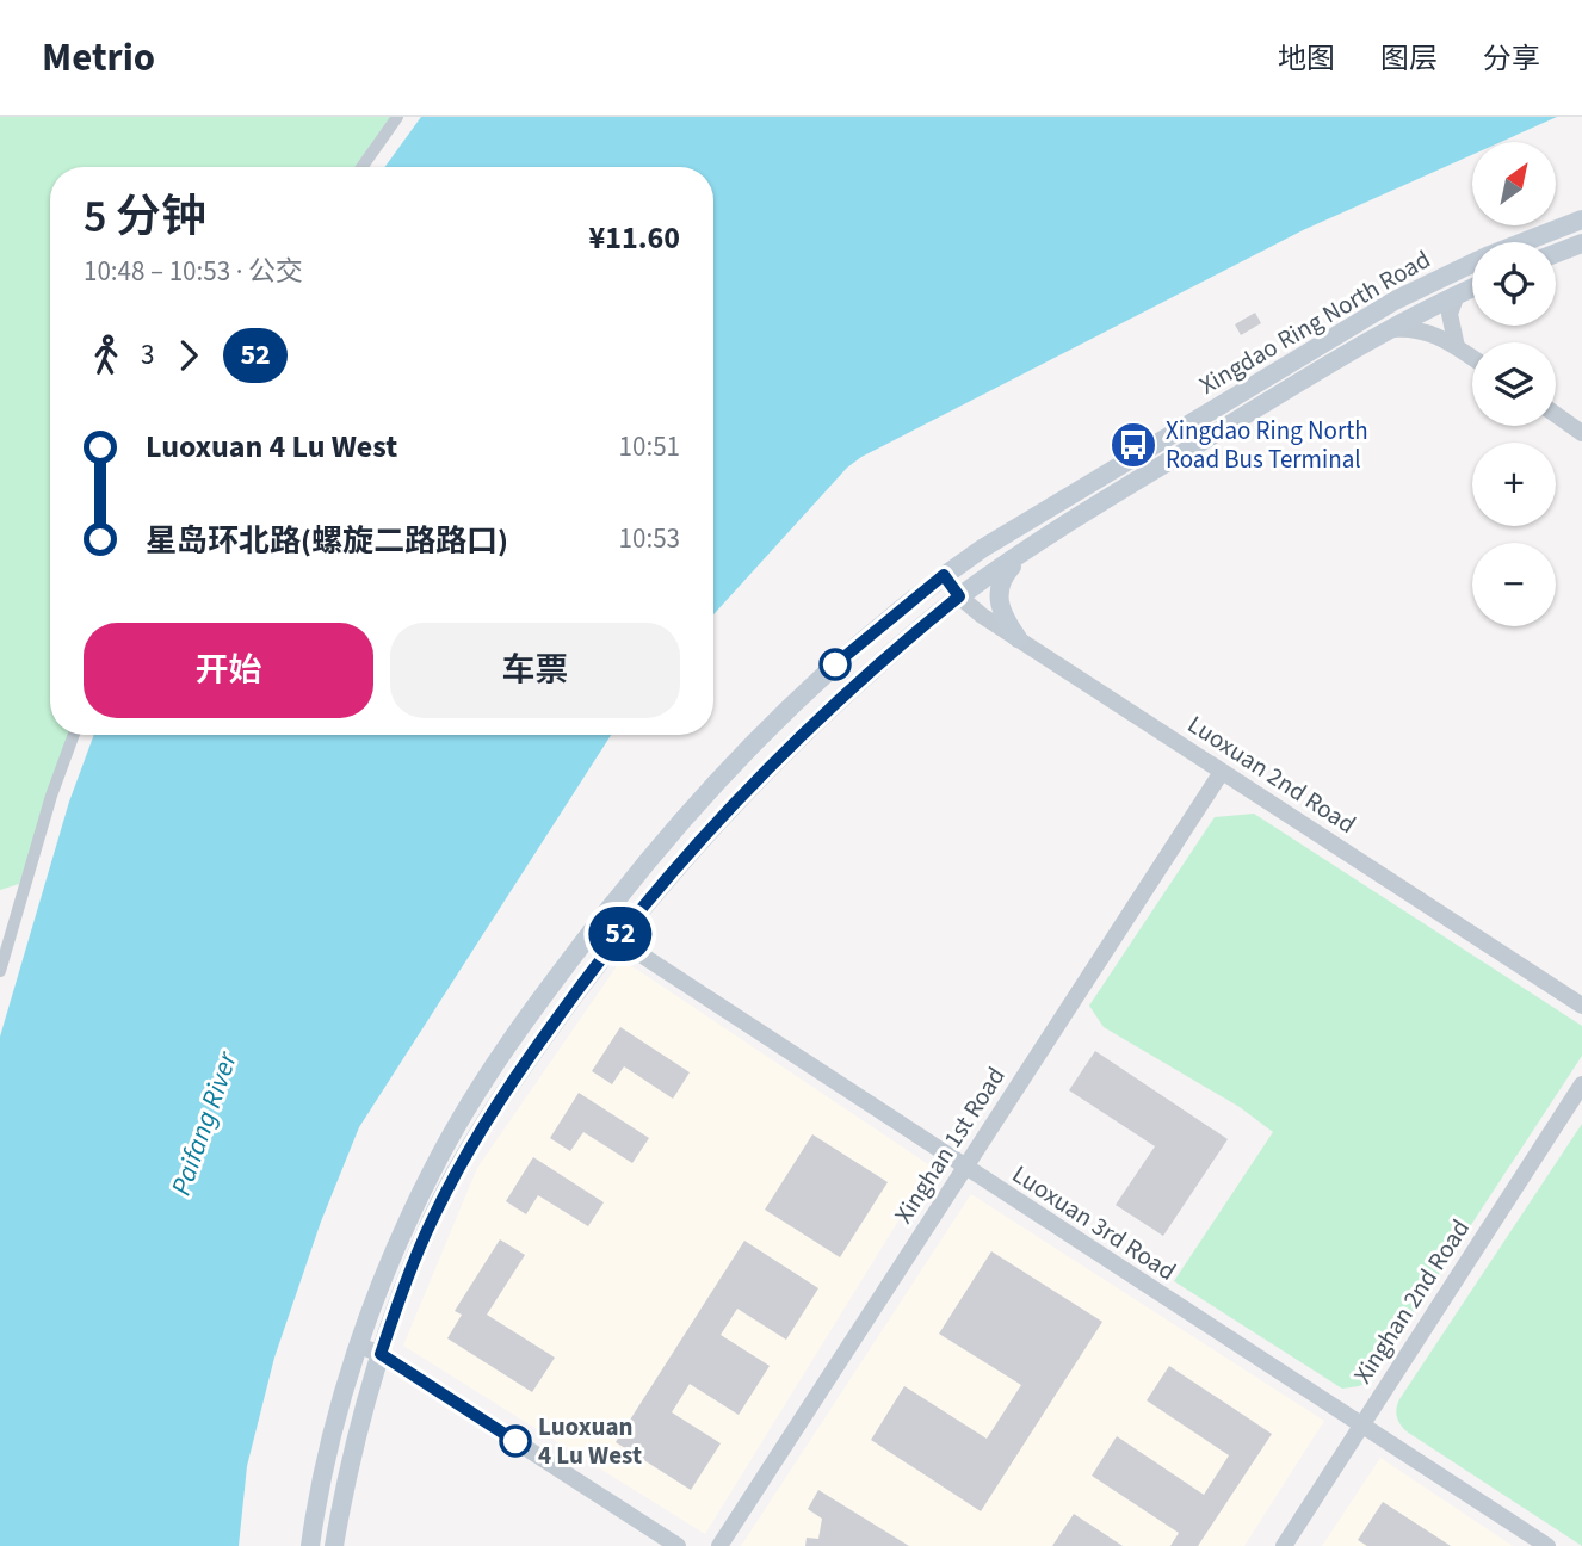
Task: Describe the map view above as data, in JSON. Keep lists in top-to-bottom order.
{
  "streets": {
    "main road": ["Xingdao Ring North Road"],
    "street": [
      "Luoxuan 2nd Road",
      "Xinghan 1st Road",
      "Luoxuan 3rd Road",
      "Xinghan 2nd Road"
    ]
  },
  "crossings": [
    ["Xingdao Ring North Road", "Luoxuan 2nd Road"],
    ["Xingdao Ring North Road", "Luoxuan 3rd Road"],
    ["Luoxuan 2nd Road", "Xinghan 1st Road"],
    ["Xinghan 1st Road", "Luoxuan 3rd Road"],
    ["Luoxuan 3rd Road", "Xinghan 2nd Road"]
  ],
  "water": ["Paifang River"],
  "places": {
    "bus stop": ["Xingdao Ring North Road Bus Terminal"],
    "other": ["Luoxuan 4 Lu West"]
  },
  "lines": ["bus line 52"],
  "north": "top right",
  "page": {
    "header": "Metrio",
    "nav": ["地图", "图层", "分享"],
    "on_map": "52",
    "map_buttons": ["+", "−"],
    "heading": ["5 分钟", "10:48 – 10:53 · 公交", "¥11.60"],
    "legs": ["3", "52"],
    "list": [
      {
        "name": "Luoxuan 4 Lu West",
        "value": "10:51"
      },
      {
        "name": "星岛环北路(螺旋二路路口)",
        "value": "10:53"
      }
    ],
    "buttons": ["开始", "车票"]
  }
}
